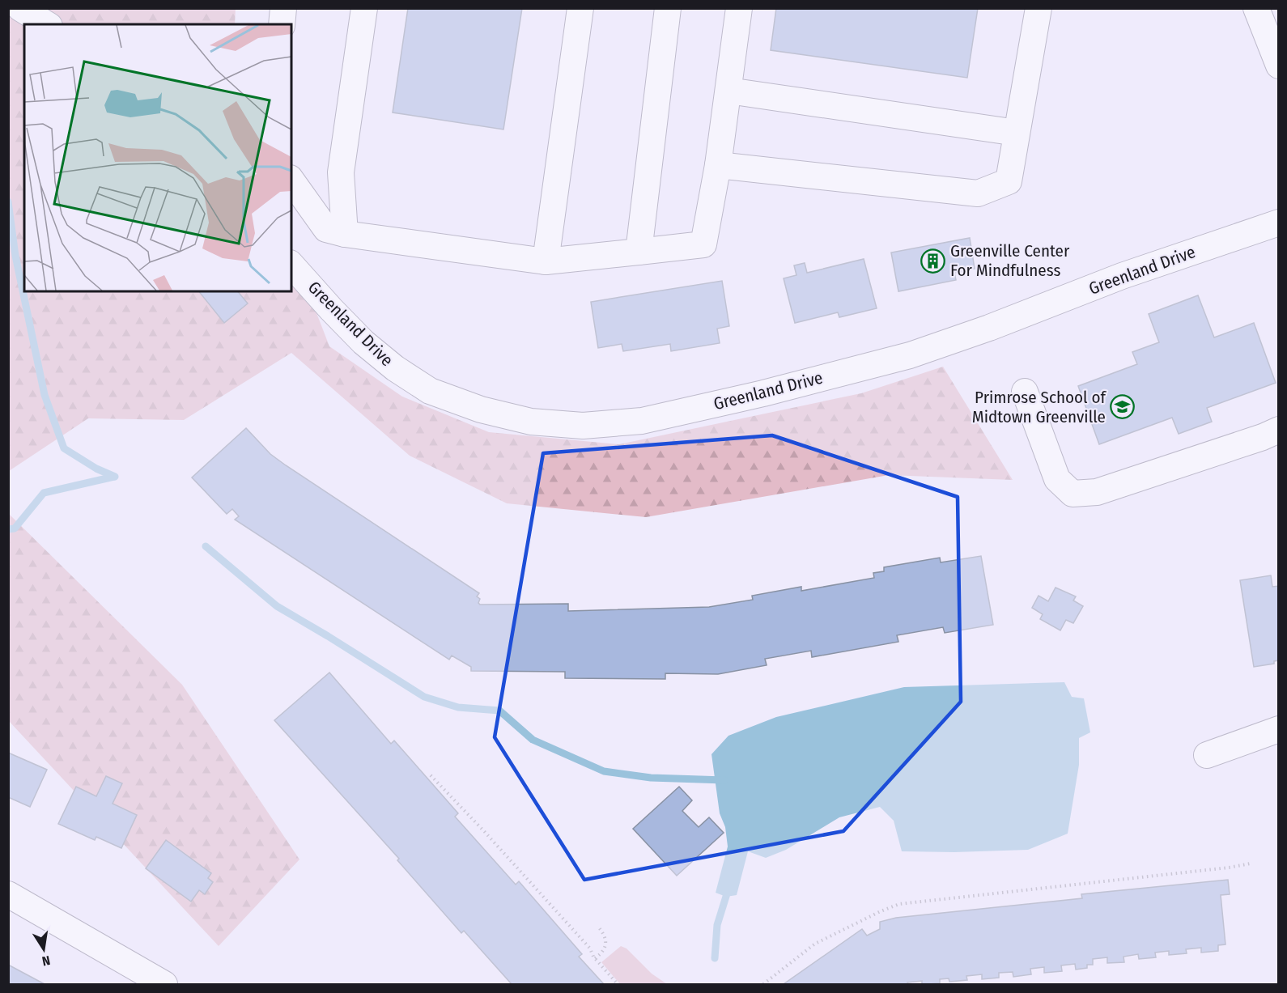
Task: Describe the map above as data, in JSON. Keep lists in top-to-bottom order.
{
  "streets": {
    "street": ["Greenland Drive"]
  },
  "places": {
    "building": ["Greenville Center For Mindfulness"],
    "school or university": ["Primrose School of Midtown Greenville"]
  },
  "north": "bottom"
}
